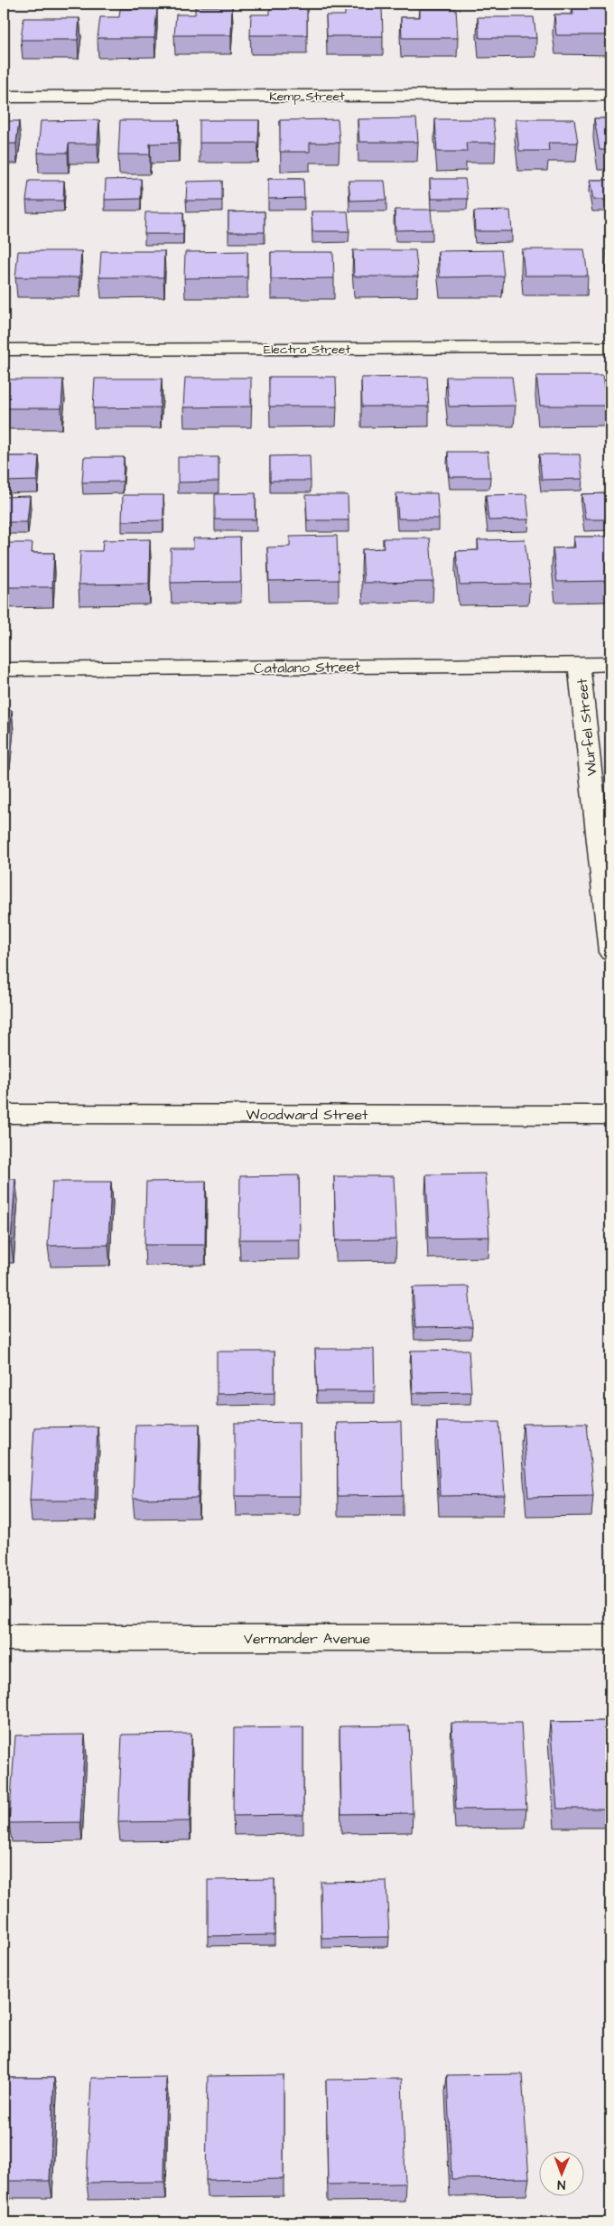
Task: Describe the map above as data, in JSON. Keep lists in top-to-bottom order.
{
  "streets": {
    "street": [
      "Kemp Street",
      "Electra Street",
      "Catalano Street",
      "Wurfel Street",
      "Woodward Street",
      "Vermander Avenue"
    ]
  },
  "crossings": [
    ["Catalano Street", "Wurfel Street"]
  ],
  "north": "bottom"
}
